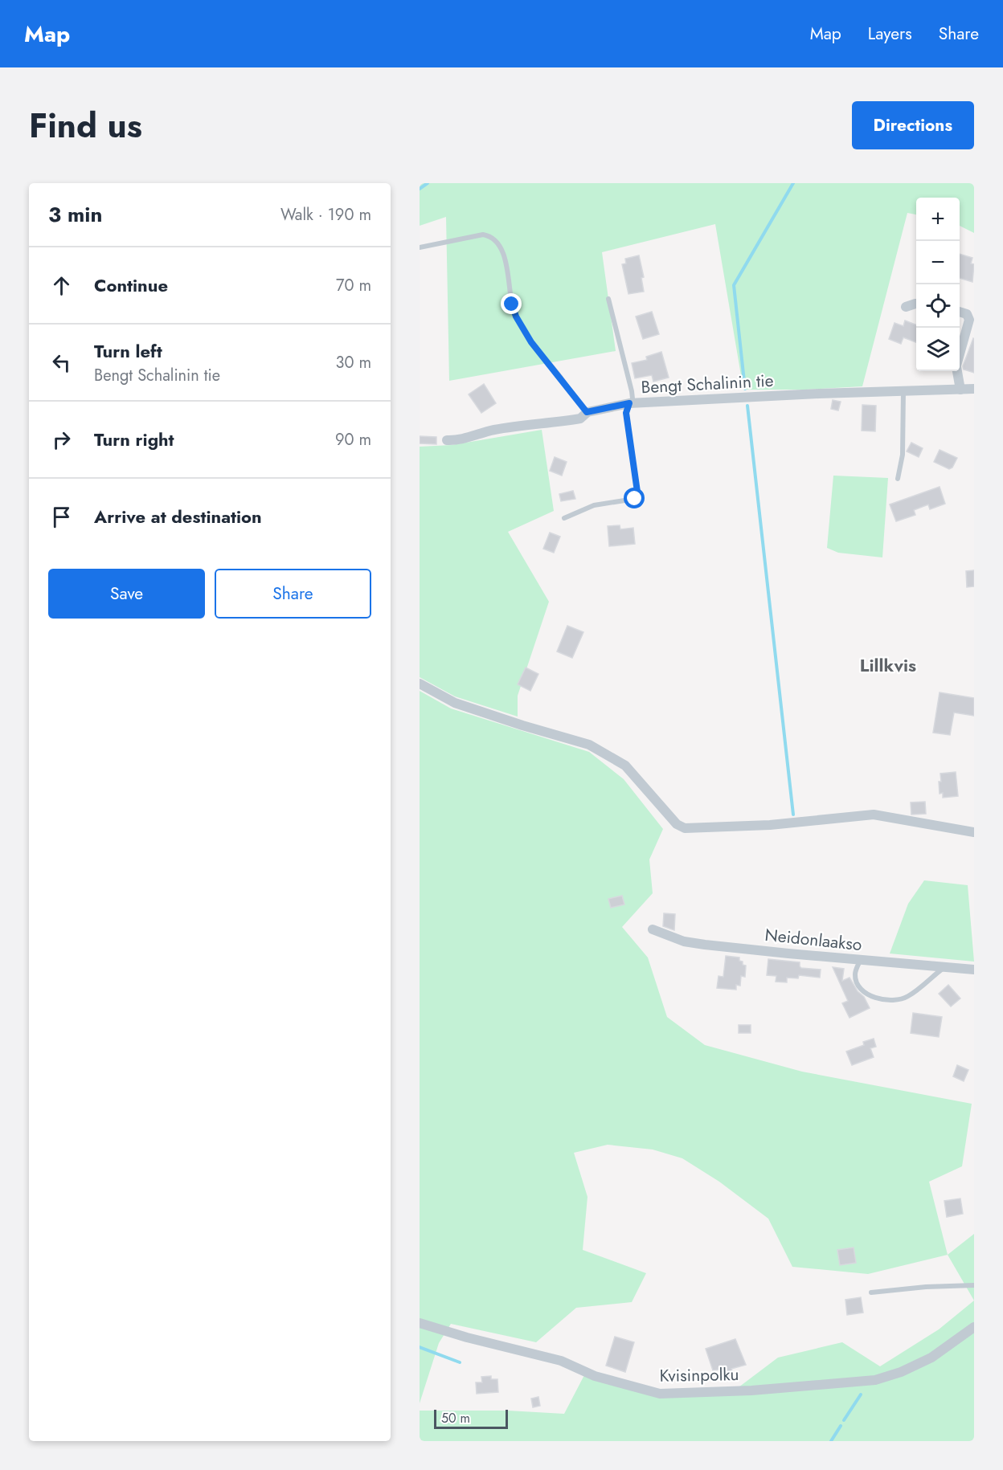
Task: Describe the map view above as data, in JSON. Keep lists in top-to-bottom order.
{
  "streets": {
    "street": ["Bengt Schalinin tie", "Neidonlaakso", "Kvisinpolku"]
  },
  "districts": ["Lillkvis"],
  "scale_bar": "50 m",
  "page": {
    "header": "Map",
    "nav": ["Map", "Layers", "Share"],
    "title": "Find us",
    "buttons": [
      "Directions",
      ["Save", "Share"]
    ],
    "heading": ["3 min", "Walk · 190 m"],
    "map_buttons": ["+", "−"],
    "list": [
      ["Continue", "70 m"],
      ["Turn left", "Bengt Schalinin tie", "30 m"],
      ["Turn right", "90 m"],
      "Arrive at destination"
    ],
    "scale": "50 m"
  }
}
